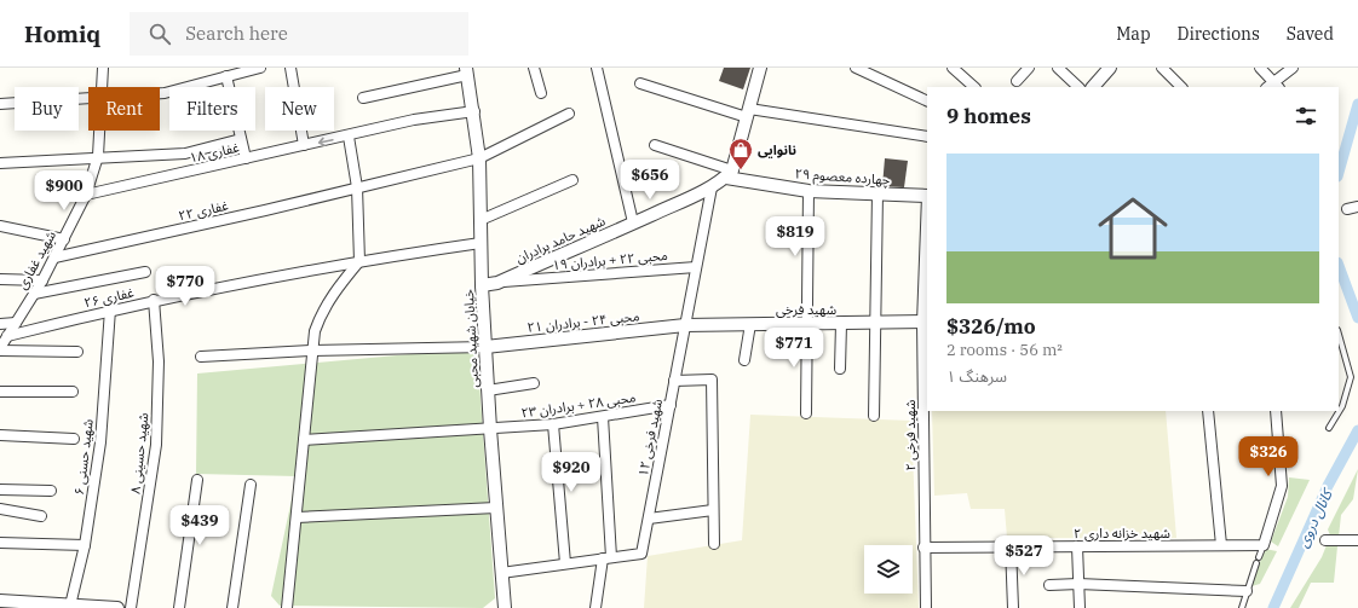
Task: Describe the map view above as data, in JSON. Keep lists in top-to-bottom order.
{
  "streets": {
    "street": [
      "غفاری ۱۸",
      "چهارده معصوم ۲۹",
      "غفاری ۲۲",
      "شهید حامد برادران",
      "شهید غفاری",
      "محبی ۲۲ + برادران ۱۹",
      "غفاری ۲۶",
      "شهید فرخی",
      "محبی ۲۴ - برادران ۲۱",
      "خیابان شهید محبی",
      "محبی ۲۸ + برادران ۲۳",
      "شهید فرخی ۲",
      "شهید فرخی ۱۲",
      "شهید حسینی ۸",
      "شهید حسنی ۶",
      "شهید خزانه داری ۲"
    ]
  },
  "crossings": [
    ["غفاری ۱۸", "شهید غفاری"],
    ["غفاری ۱۸", "خیابان شهید محبی"],
    ["چهارده معصوم ۲۹", "شهید حامد برادران"],
    ["چهارده معصوم ۲۹", "شهید فرخی ۲"],
    ["غفاری ۲۲", "شهید غفاری"],
    ["غفاری ۲۲", "خیابان شهید محبی"],
    ["شهید حامد برادران", "محبی ۲۲ + برادران ۱۹"],
    ["شهید حامد برادران", "خیابان شهید محبی"],
    ["شهید حامد برادران", "شهید فرخی ۱۲"],
    ["شهید غفاری", "غفاری ۲۶"],
    ["محبی ۲۲ + برادران ۱۹", "شهید فرخی ۱۲"],
    ["غفاری ۲۶", "خیابان شهید محبی"],
    ["غفاری ۲۶", "شهید حسینی ۸"],
    ["غفاری ۲۶", "شهید حسنی ۶"],
    ["شهید فرخی", "محبی ۲۴ - برادران ۲۱"],
    ["شهید فرخی", "شهید فرخی ۲"],
    ["شهید فرخی", "شهید فرخی ۱۲"],
    ["محبی ۲۴ - برادران ۲۱", "خیابان شهید محبی"],
    ["محبی ۲۴ - برادران ۲۱", "شهید فرخی ۱۲"],
    ["خیابان شهید محبی", "محبی ۲۸ + برادران ۲۳"],
    ["محبی ۲۸ + برادران ۲۳", "شهید فرخی ۱۲"],
    ["شهید فرخی ۲", "شهید خزانه داری ۲"]
  ],
  "water": ["کانال دروی"],
  "places": {
    "shop": ["نانوایی"]
  },
  "page": {
    "header": "Homiq",
    "search": "Search here",
    "nav": ["Map", "Directions", "Saved"],
    "chip": [
      "Buy",
      "Rent",
      "Filters",
      "New"
    ],
    "heading": "9 homes",
    "list": [
      {
        "name": "$326/mo",
        "note": "2 rooms · 56 m² · سرهنگ ۱"
      }
    ],
    "price": [
      "$656",
      "$900",
      "$819",
      "$770",
      "$771",
      "$326",
      "$920",
      "$439",
      "$527"
    ]
  }
}
